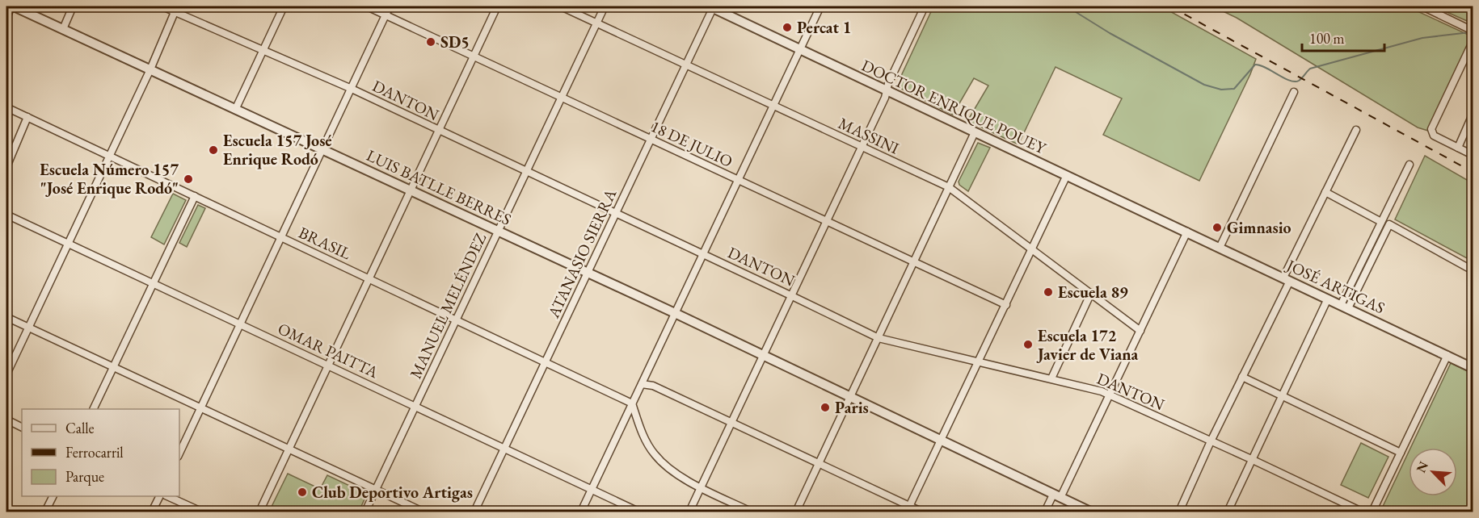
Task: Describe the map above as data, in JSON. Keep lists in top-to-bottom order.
{
  "streets": {
    "street": [
      "DANTON",
      "DOCTOR ENRIQUE POUEY",
      "MASSINI",
      "18 DE JULIO",
      "LUIS BATLLE BERRES",
      "BRASIL",
      "ATANASIO SIERRA",
      "JOSÉ ARTIGAS",
      "MANUEL MELÉNDEZ",
      "OMAR PAITTA"
    ]
  },
  "crossings": [
    ["DANTON", "ATANASIO SIERRA"],
    ["DANTON", "MANUEL MELÉNDEZ"],
    ["DOCTOR ENRIQUE POUEY", "ATANASIO SIERRA"],
    ["DOCTOR ENRIQUE POUEY", "JOSÉ ARTIGAS"],
    ["MASSINI", "ATANASIO SIERRA"],
    ["MASSINI", "MANUEL MELÉNDEZ"],
    ["18 DE JULIO", "ATANASIO SIERRA"],
    ["18 DE JULIO", "MANUEL MELÉNDEZ"],
    ["LUIS BATLLE BERRES", "ATANASIO SIERRA"],
    ["LUIS BATLLE BERRES", "MANUEL MELÉNDEZ"],
    ["BRASIL", "ATANASIO SIERRA"],
    ["BRASIL", "MANUEL MELÉNDEZ"],
    ["ATANASIO SIERRA", "OMAR PAITTA"],
    ["MANUEL MELÉNDEZ", "OMAR PAITTA"]
  ],
  "places": [
    "Percat 1",
    "SD5",
    "Escuela 157 José Enrique Rodó",
    "Escuela Número 157 \"José Enrique Rodó\"",
    "Gimnasio",
    "Escuela 89",
    "Escuela 172 Javier de Viana",
    "Paris",
    "Club Deportivo Artigas"
  ],
  "legend": ["Calle", "Ferrocarril", "Parque"],
  "scale_bar": "100 m",
  "north": "top left"
}
